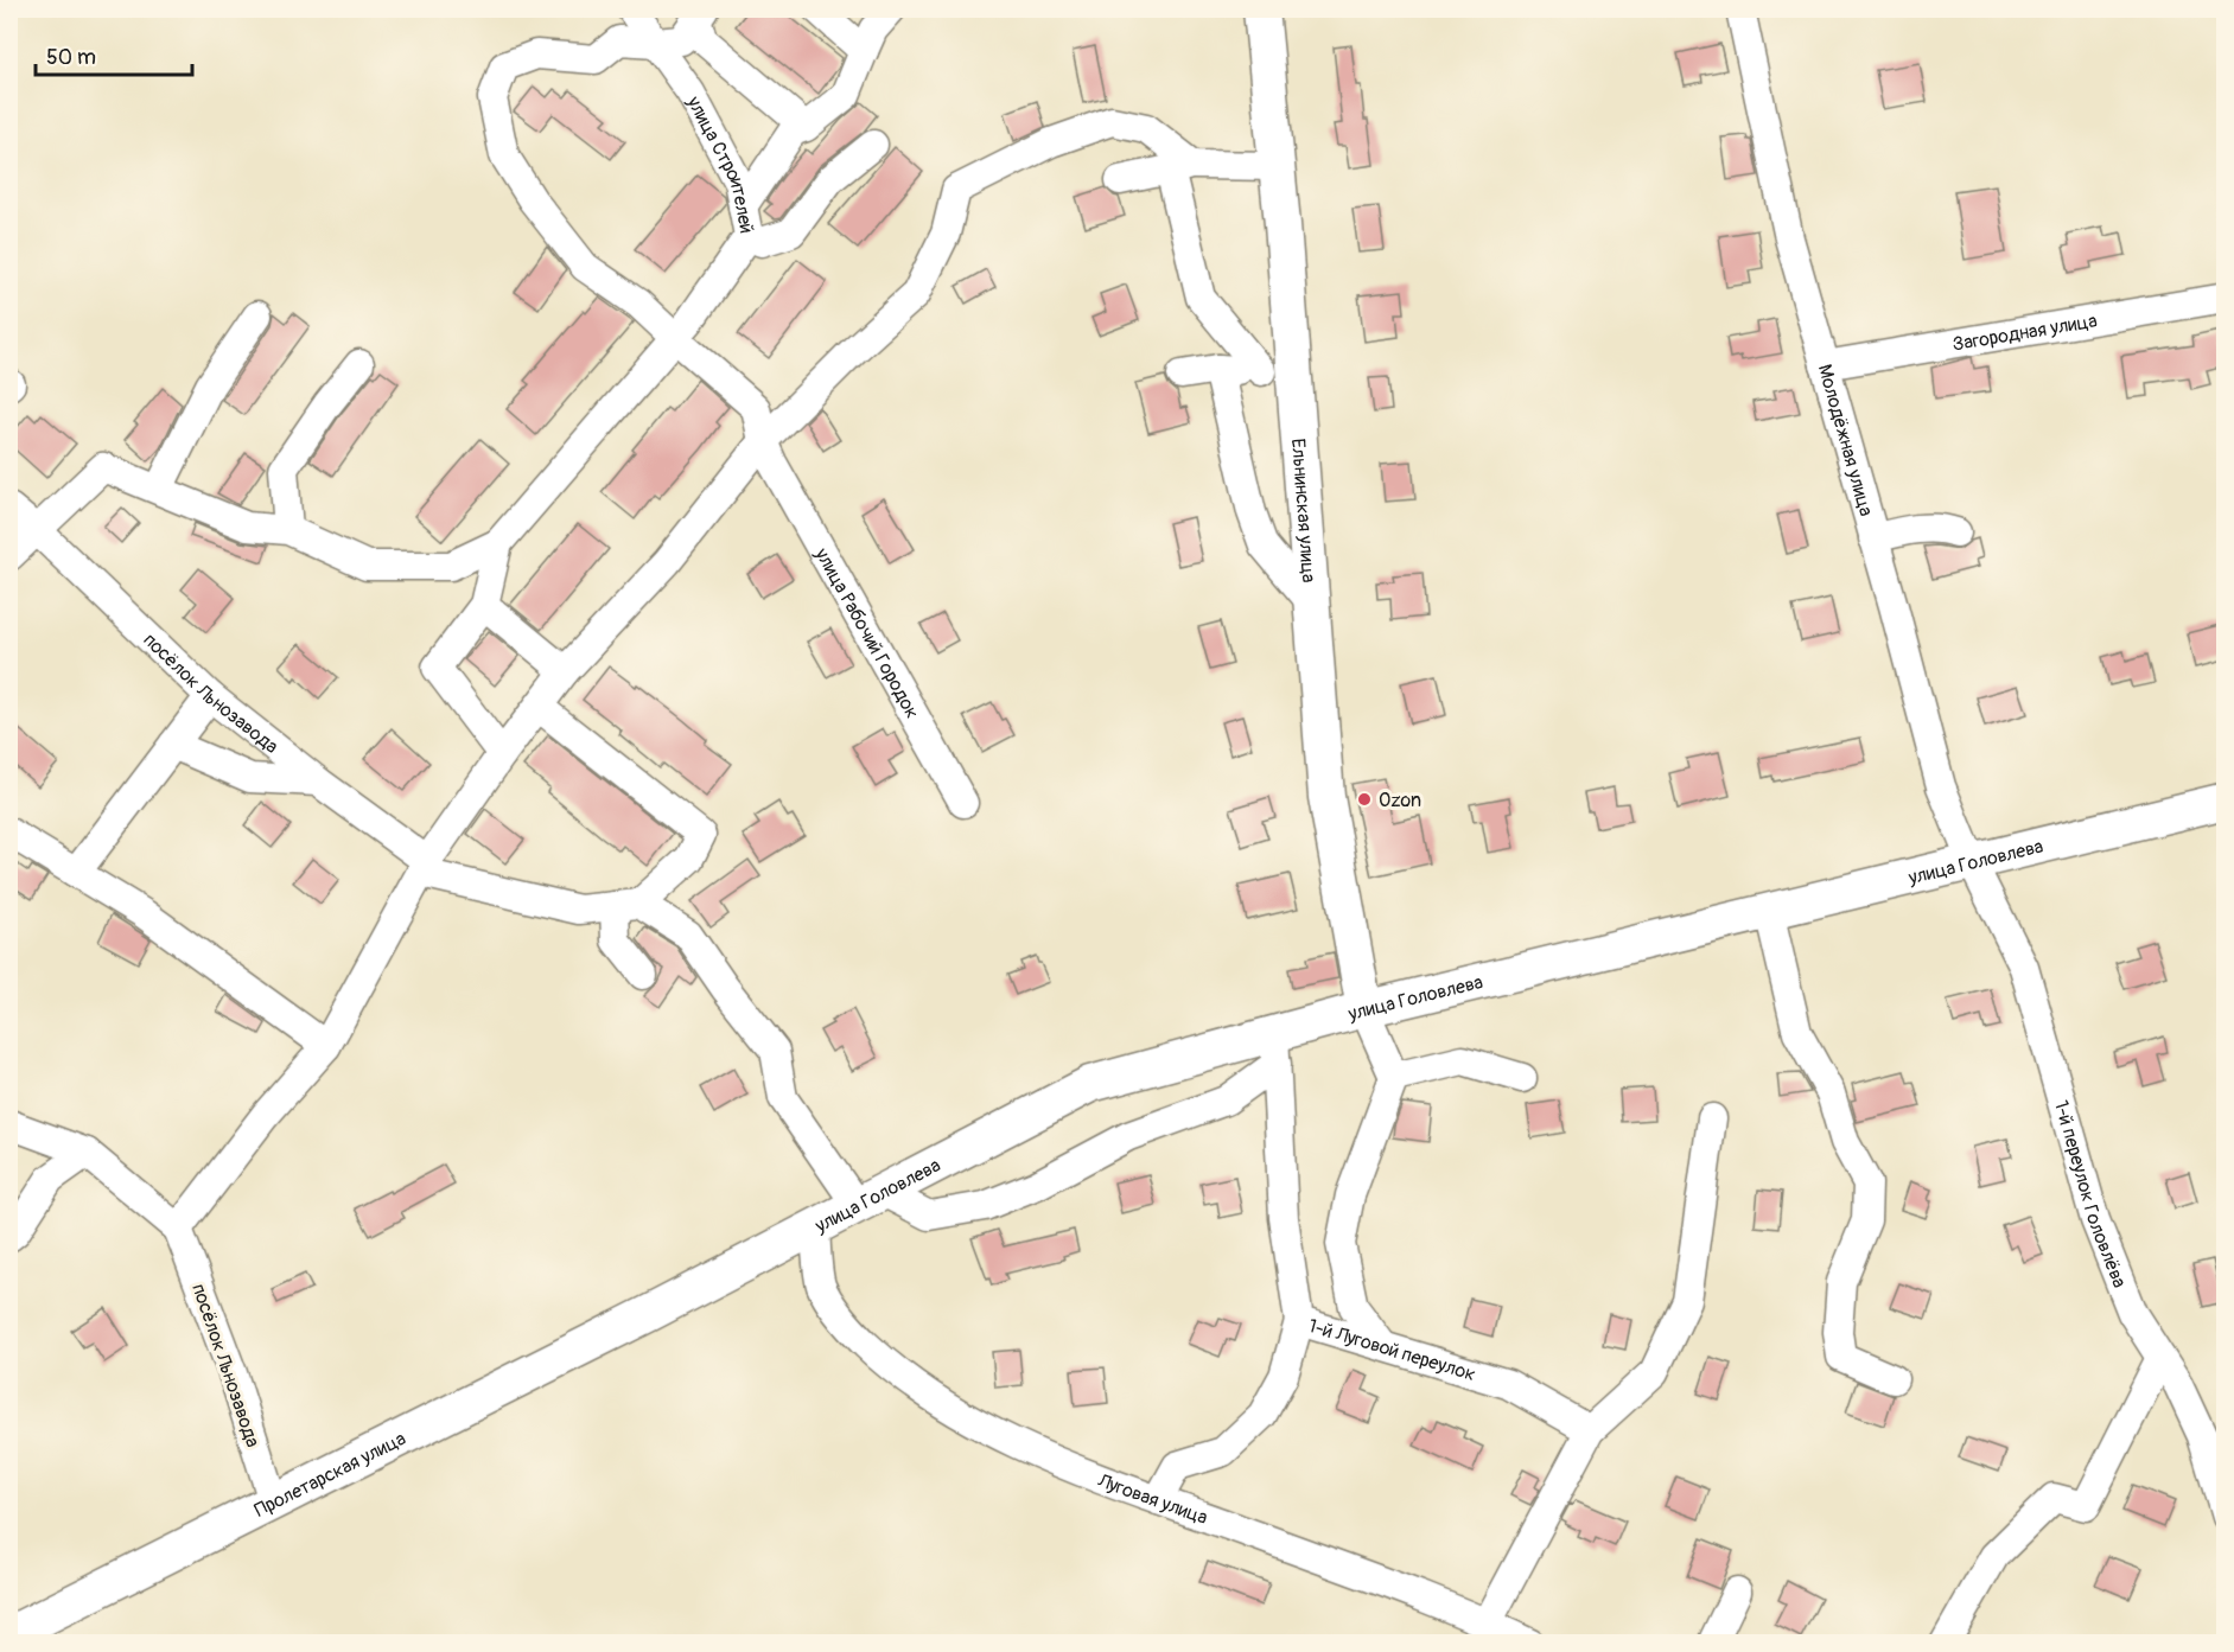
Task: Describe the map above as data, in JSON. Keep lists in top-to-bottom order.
{
  "streets": {
    "main road": ["Ельнинская улица", "улица Головлева", "Пролетарская улица"],
    "street": [
      "улица Строителей",
      "Загородная улица",
      "Молодёжная улица",
      "улица Рабочий Городок",
      "посёлок Льнозавода",
      "1-й переулок Головлёва",
      "1-й Луговой переулок",
      "Луговая улица"
    ]
  },
  "crossings": [
    ["улица Строителей", "улица Рабочий Городок"],
    ["Загородная улица", "Молодёжная улица"],
    ["Молодёжная улица", "улица Головлева"],
    ["Молодёжная улица", "1-й переулок Головлёва"],
    ["Ельнинская улица", "улица Головлева"],
    ["посёлок Льнозавода", "Пролетарская улица"],
    ["улица Головлева", "1-й переулок Головлёва"],
    ["улица Головлева", "1-й Луговой переулок"],
    ["улица Головлева", "Пролетарская улица"],
    ["улица Головлева", "Луговая улица"]
  ],
  "places": ["Ozon"],
  "scale_bar": "50 m"
}
